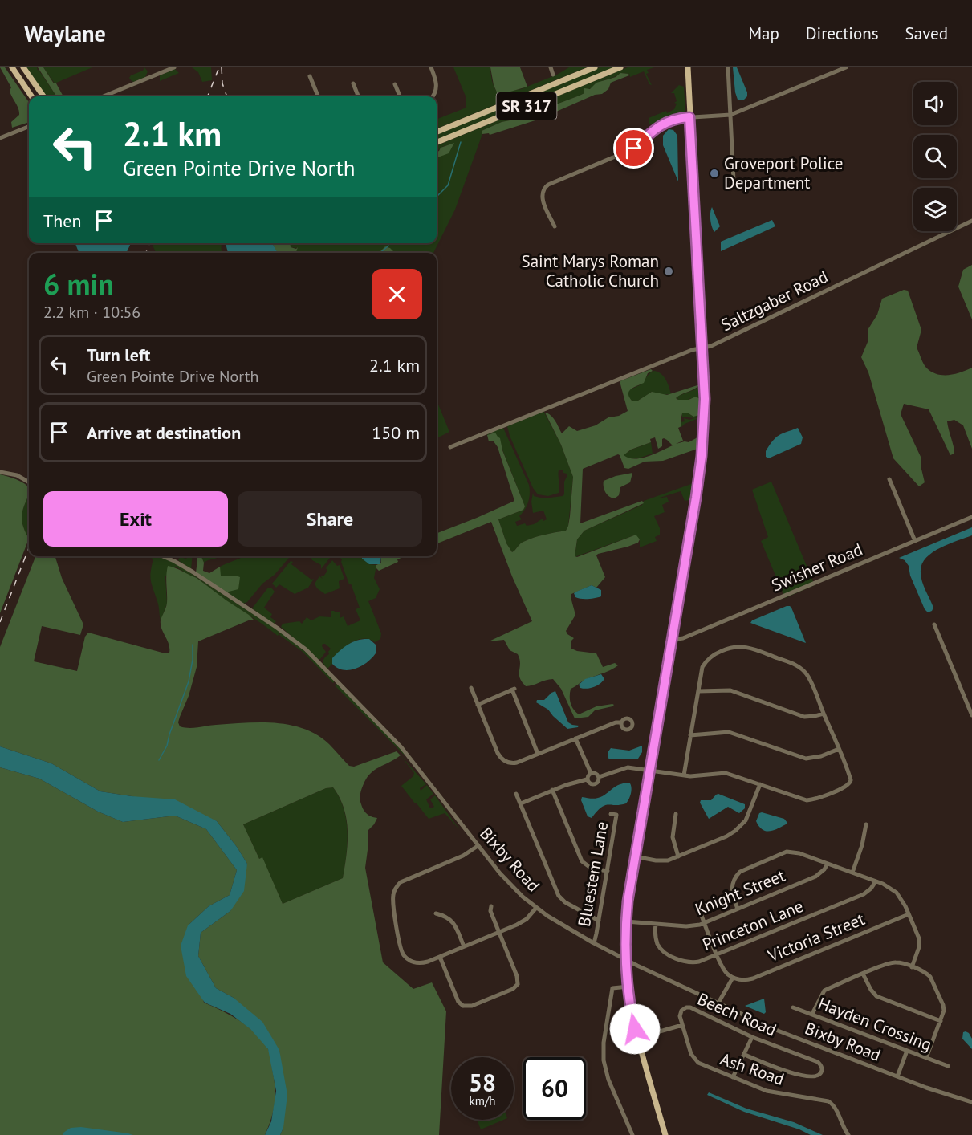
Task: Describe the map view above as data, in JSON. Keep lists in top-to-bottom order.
{
  "streets": {
    "main road": ["SR 317"],
    "street": [
      "Saltzgaber Road",
      "Swisher Road",
      "Bixby Road",
      "Bluestem Lane",
      "Knight Street",
      "Princeton Lane",
      "Victoria Street",
      "Beech Road",
      "Hayden Crossing",
      "Ash Road"
    ]
  },
  "crossings": [
    ["Bixby Road", "Bluestem Lane"],
    ["Knight Street", "Princeton Lane"],
    ["Beech Road", "Ash Road"]
  ],
  "places": ["Groveport Police Department", "Saint Marys Roman Catholic Church"],
  "page": {
    "header": "Waylane",
    "nav": ["Map", "Directions", "Saved"],
    "turn": ["2.1 km", "Green Pointe Drive North"],
    "then": "Then",
    "heading": ["6 min", "2.2 km · 10:56"],
    "list": [
      {
        "name": "Turn left",
        "note": "Green Pointe Drive North",
        "value": "2.1 km"
      },
      {
        "name": "Arrive at destination",
        "value": "150 m"
      }
    ],
    "buttons": ["Exit", "Share"],
    "speed": "58 km/h",
    "limit": "60"
  }
}
